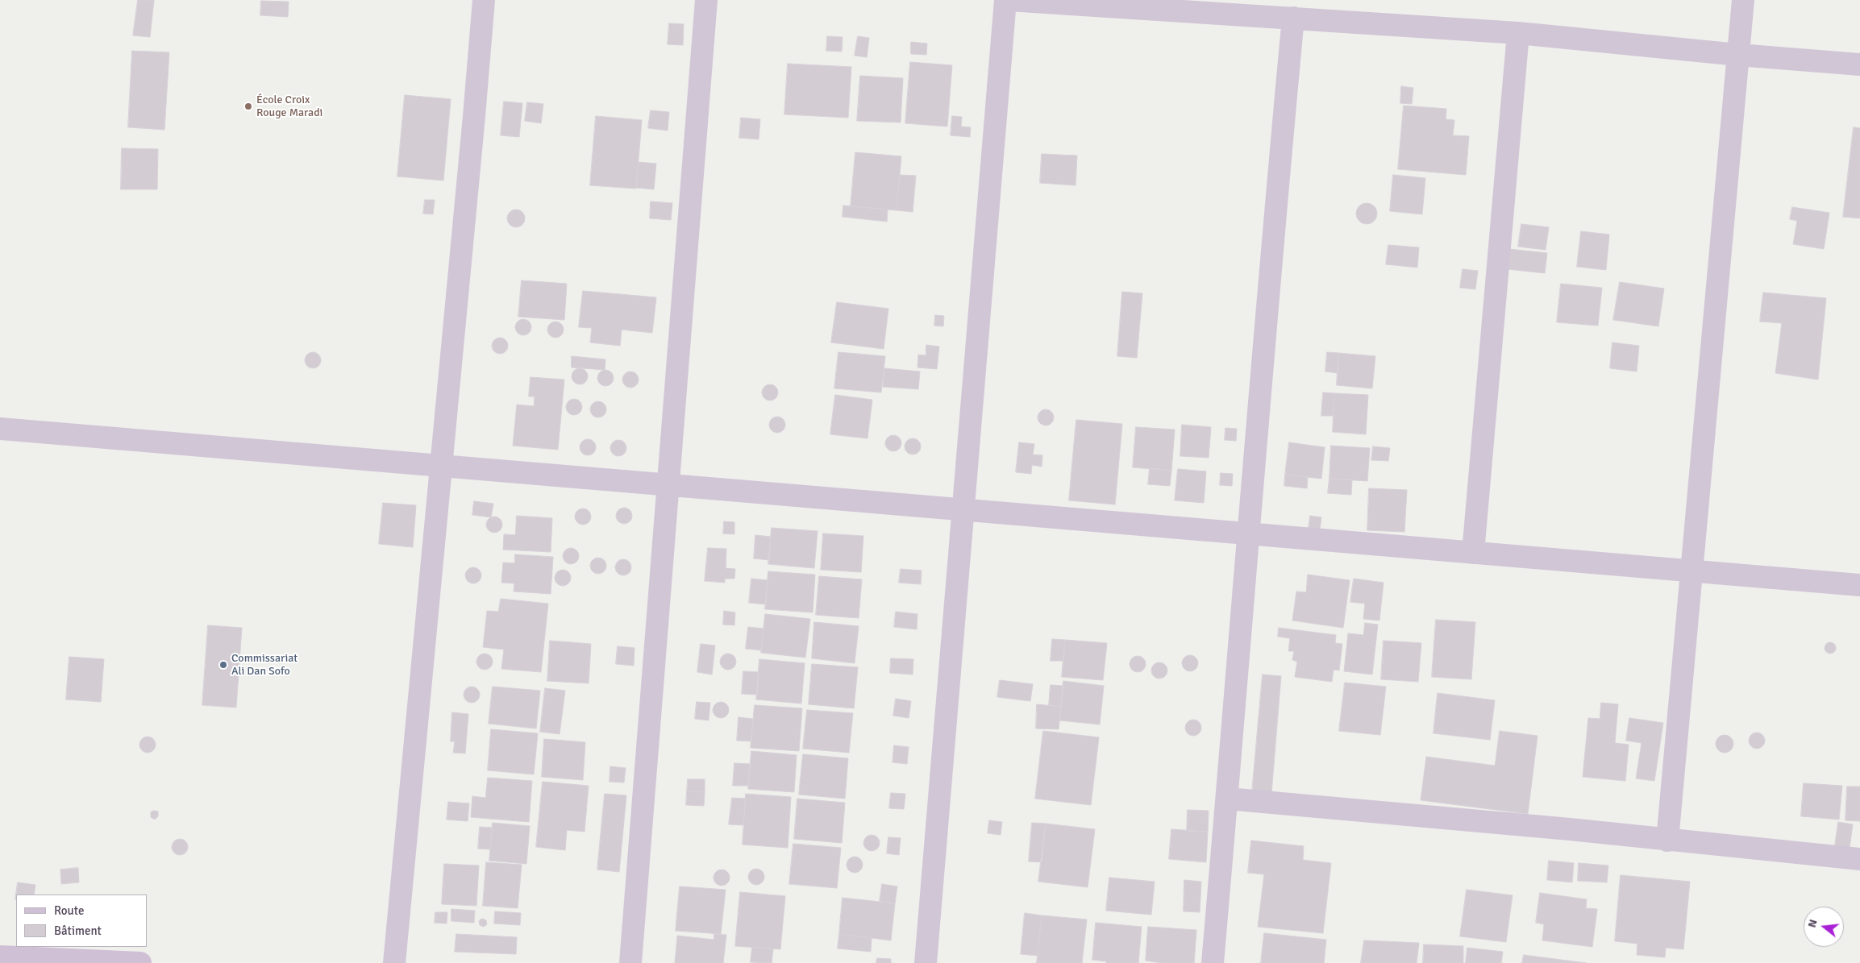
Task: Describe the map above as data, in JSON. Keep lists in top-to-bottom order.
{
  "places": ["École Croix Rouge Maradi", "Commissariat Ali Dan Sofo"],
  "legend": ["Route", "Bâtiment"],
  "north": "left"
}
